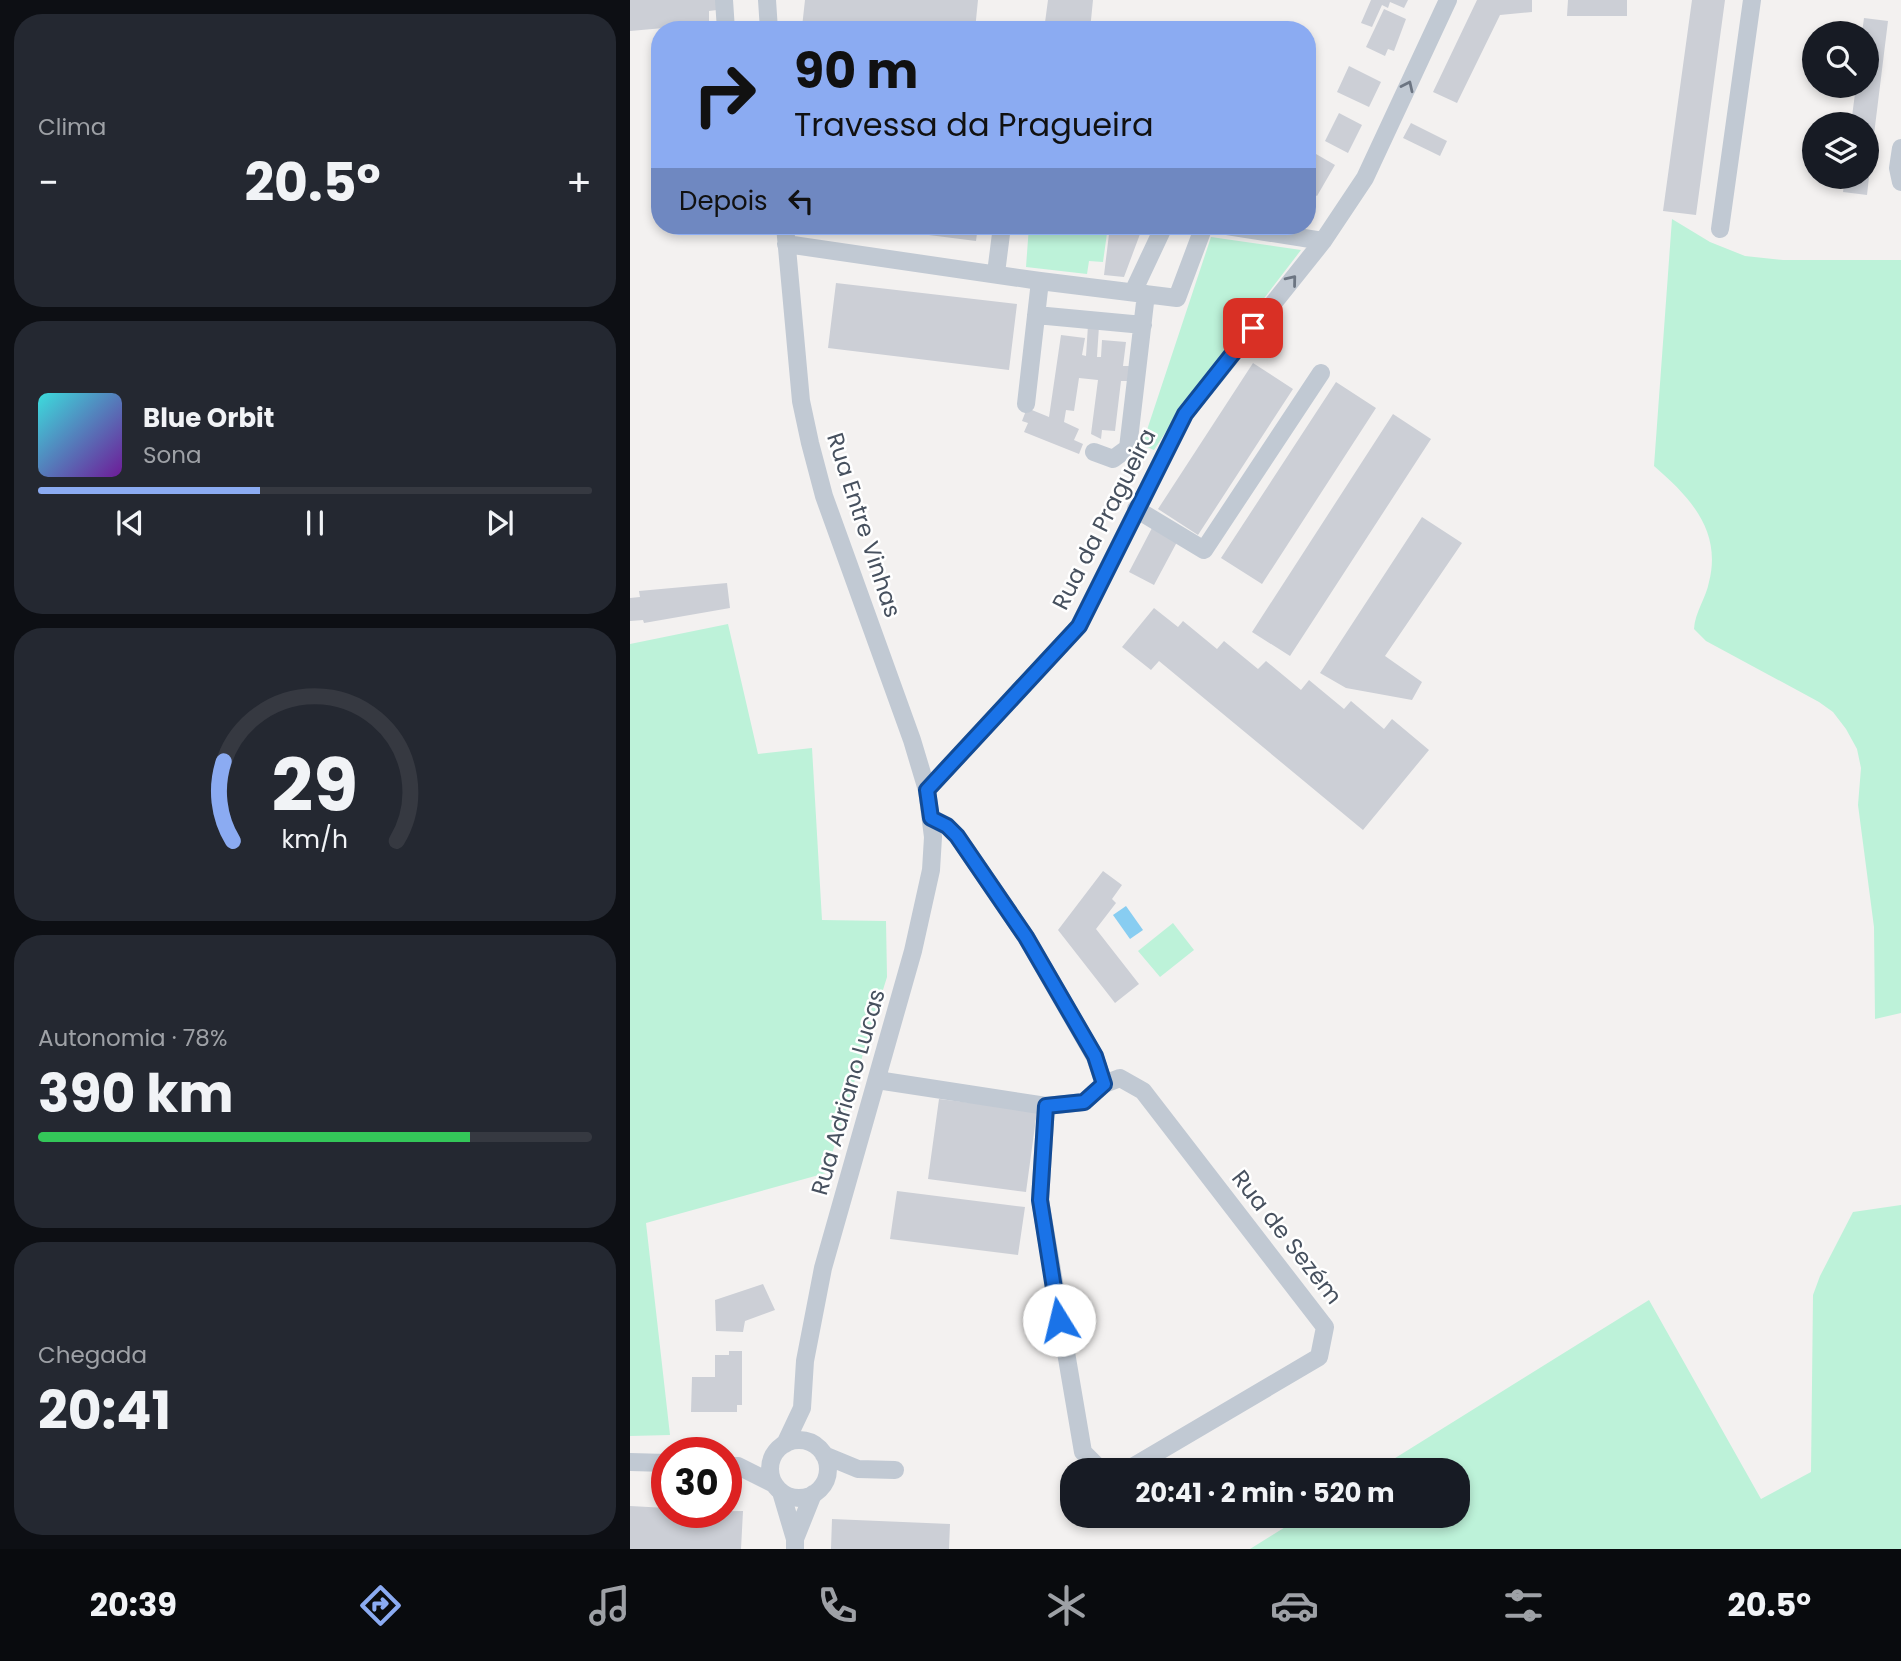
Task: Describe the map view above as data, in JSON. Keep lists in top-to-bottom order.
{
  "streets": {
    "street": [
      "Rua da Pragueira",
      "Rua Entre Vinhas",
      "Rua Adriano Lucas",
      "Rua de Sezém"
    ]
  },
  "crossings": [
    ["Rua da Pragueira", "Rua Entre Vinhas"],
    ["Rua da Pragueira", "Rua Adriano Lucas"],
    ["Rua Entre Vinhas", "Rua Adriano Lucas"]
  ],
  "one_way": ["Rua da Pragueira"],
  "page": {
    "tile": [
      "Clima",
      ["Autonomia · 78%", "390 km"],
      ["Chegada", "20:41"]
    ],
    "turn": ["90 m", "Travessa da Pragueira"],
    "heat": ["−", "20.5°", "+"],
    "then": "Depois",
    "song": ["Blue Orbit", "Sona"],
    "limit": "30",
    "trip": "20:41 · 2 min · 520 m",
    "tabs": ["20:39", "20.5°"],
    "gauge": ["29", "km/h"]
  }
}
